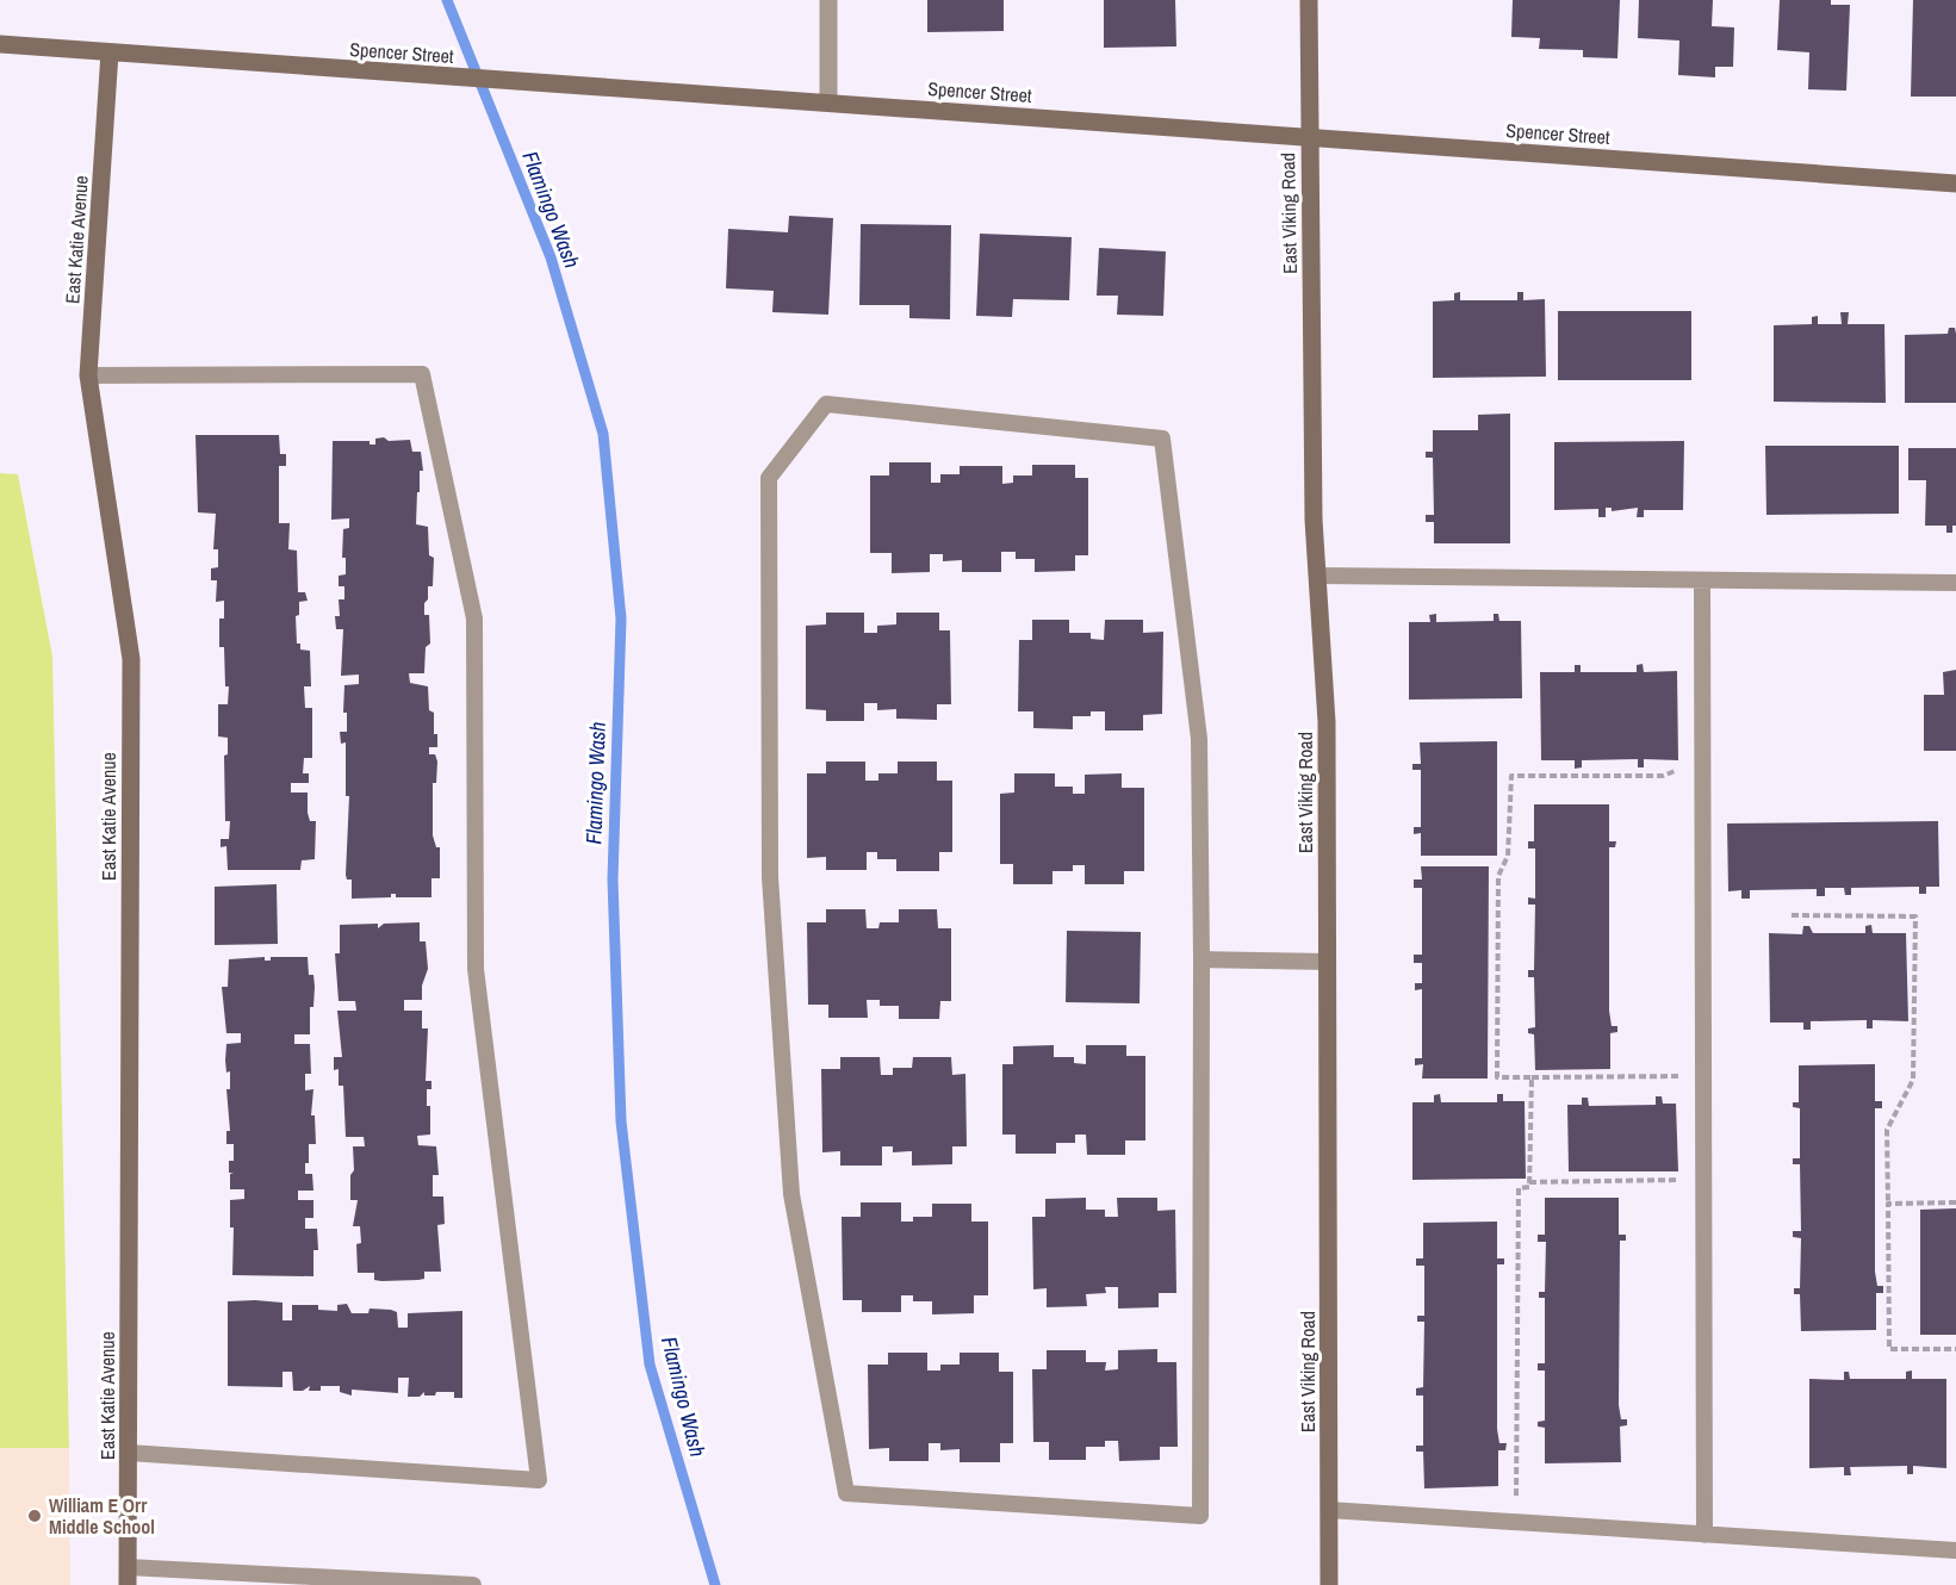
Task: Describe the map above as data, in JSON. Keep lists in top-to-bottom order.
{
  "streets": {
    "street": ["Spencer Street", "East Viking Road", "East Katie Avenue"]
  },
  "crossings": [
    ["Spencer Street", "East Viking Road"],
    ["Spencer Street", "East Katie Avenue"]
  ],
  "water": ["Flamingo Wash"],
  "places": ["William E Orr Middle School"]
}
